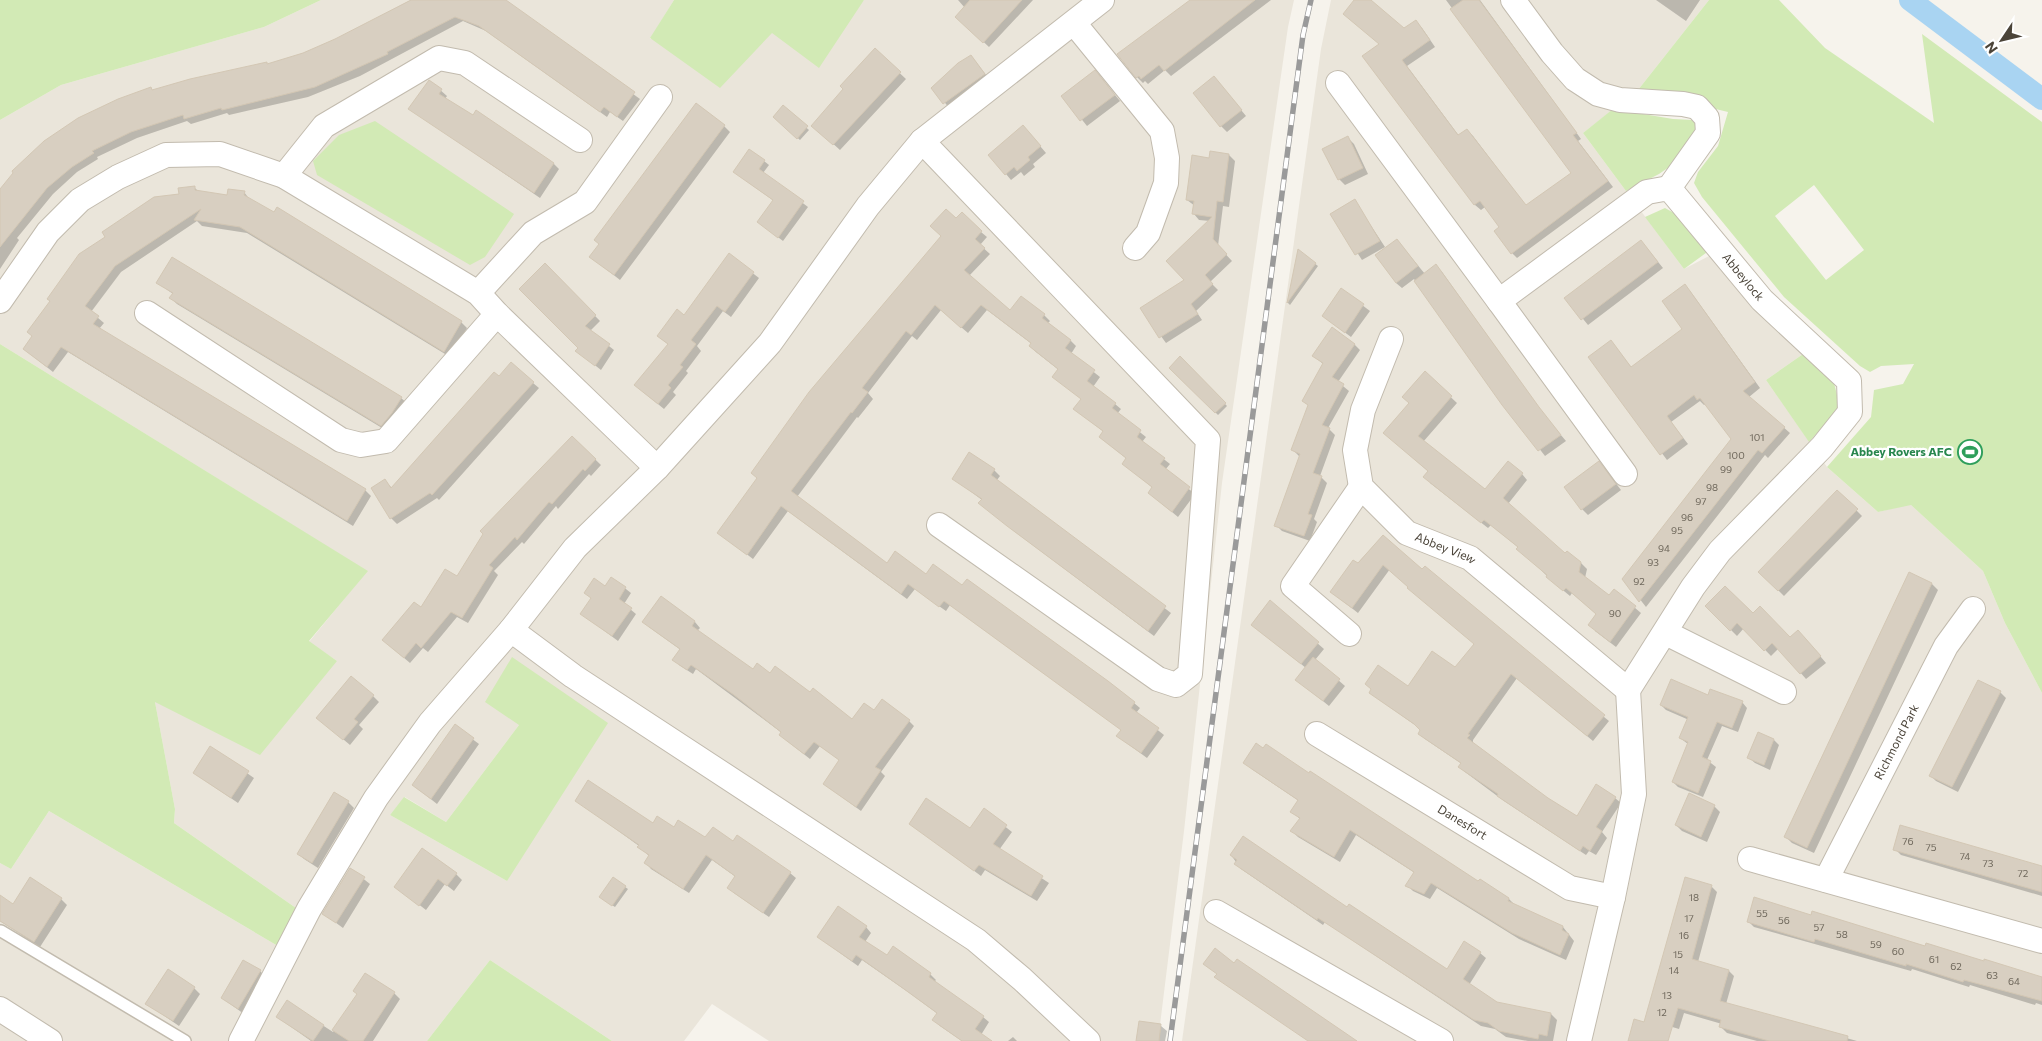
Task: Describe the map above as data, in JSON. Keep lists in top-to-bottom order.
{
  "streets": {
    "street": [
      "Abbeylock",
      "Abbey View",
      "Richmond Park",
      "Danesfort"
    ]
  },
  "crossings": [
    ["Abbeylock", "Abbey View"]
  ],
  "places": {
    "sports": ["Abbey Rovers AFC"]
  },
  "house_numbers": [
    "101",
    "100",
    "99",
    "98",
    "97",
    "96",
    "95",
    "94",
    "93",
    "92",
    "90",
    "76",
    "75",
    "74",
    "73",
    "72",
    "18",
    "55",
    "17",
    "56",
    "57",
    "58",
    "16",
    "59",
    "60",
    "15",
    "61",
    "62",
    "14",
    "63",
    "64",
    "13",
    "12"
  ],
  "north": "bottom left"
}
